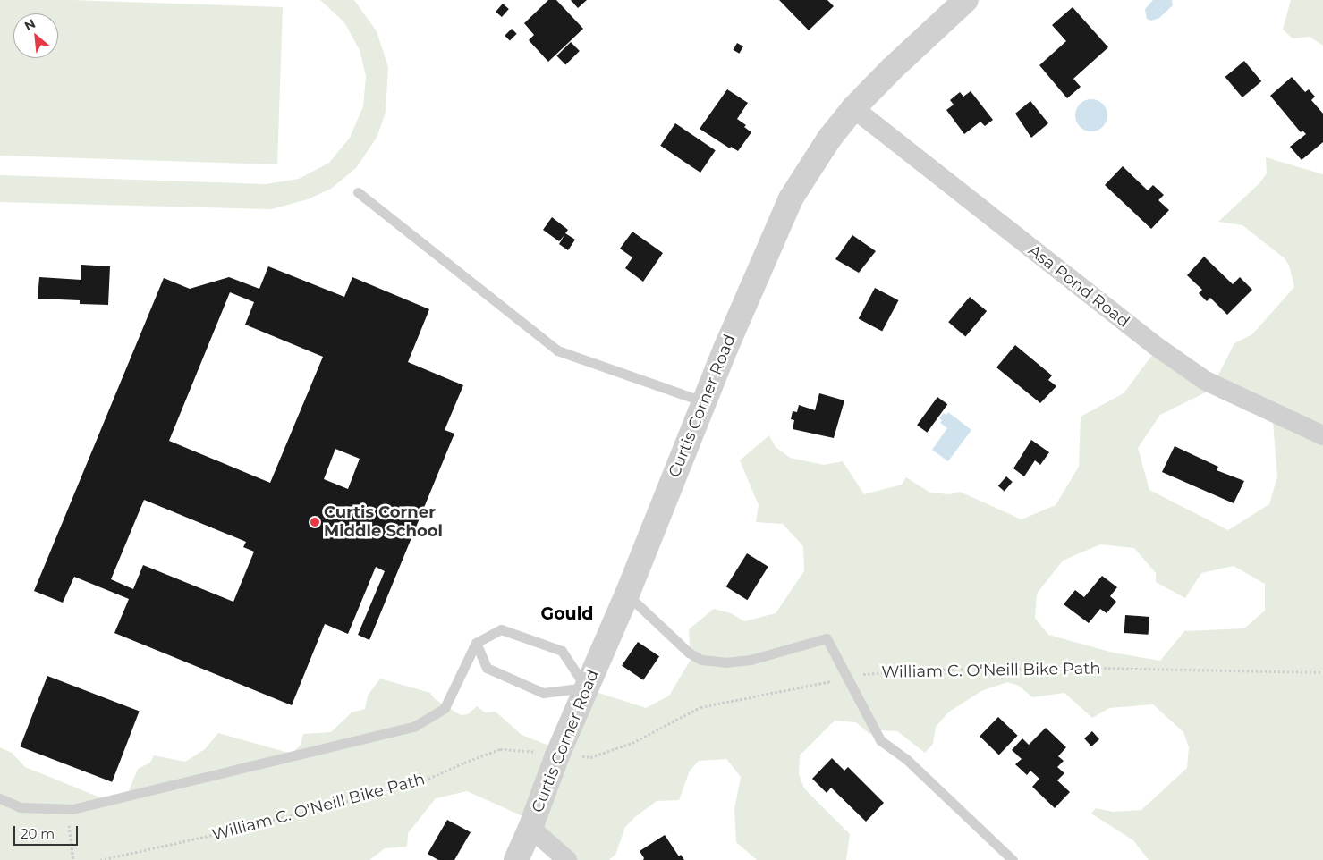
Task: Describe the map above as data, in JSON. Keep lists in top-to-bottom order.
{
  "streets": {
    "street": ["Asa Pond Road", "Curtis Corner Road"],
    "path": ["William C. O'Neill Bike Path"]
  },
  "crossings": [
    ["Asa Pond Road", "Curtis Corner Road"],
    ["Curtis Corner Road", "William C. O'Neill Bike Path"]
  ],
  "districts": ["Gould"],
  "places": ["Curtis Corner Middle School"],
  "scale_bar": "20 m",
  "north": "top left"
}
